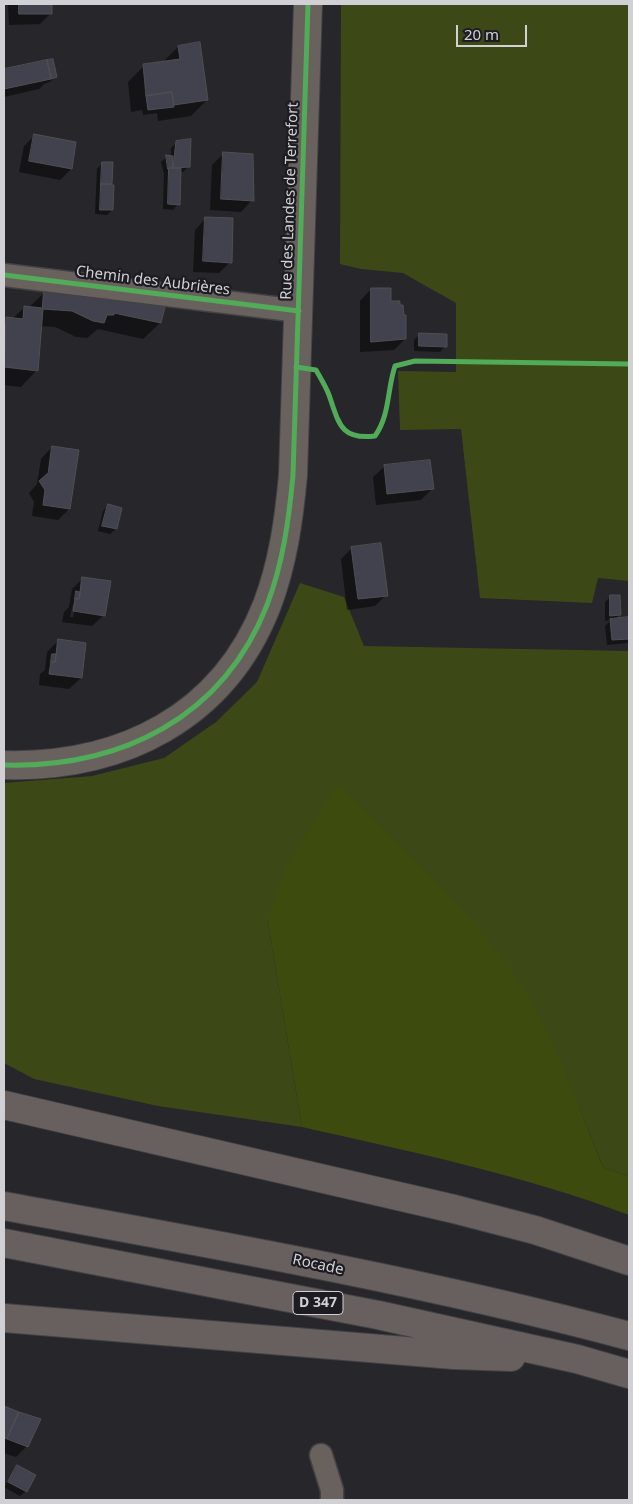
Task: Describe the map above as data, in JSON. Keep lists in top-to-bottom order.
{
  "streets": {
    "highway": ["Rocade", "D 347"],
    "street": ["Rue des Landes de Terrefort", "Chemin des Aubrières"]
  },
  "crossings": [
    ["Rue des Landes de Terrefort", "Chemin des Aubrières"]
  ],
  "scale_bar": "20 m"
}
